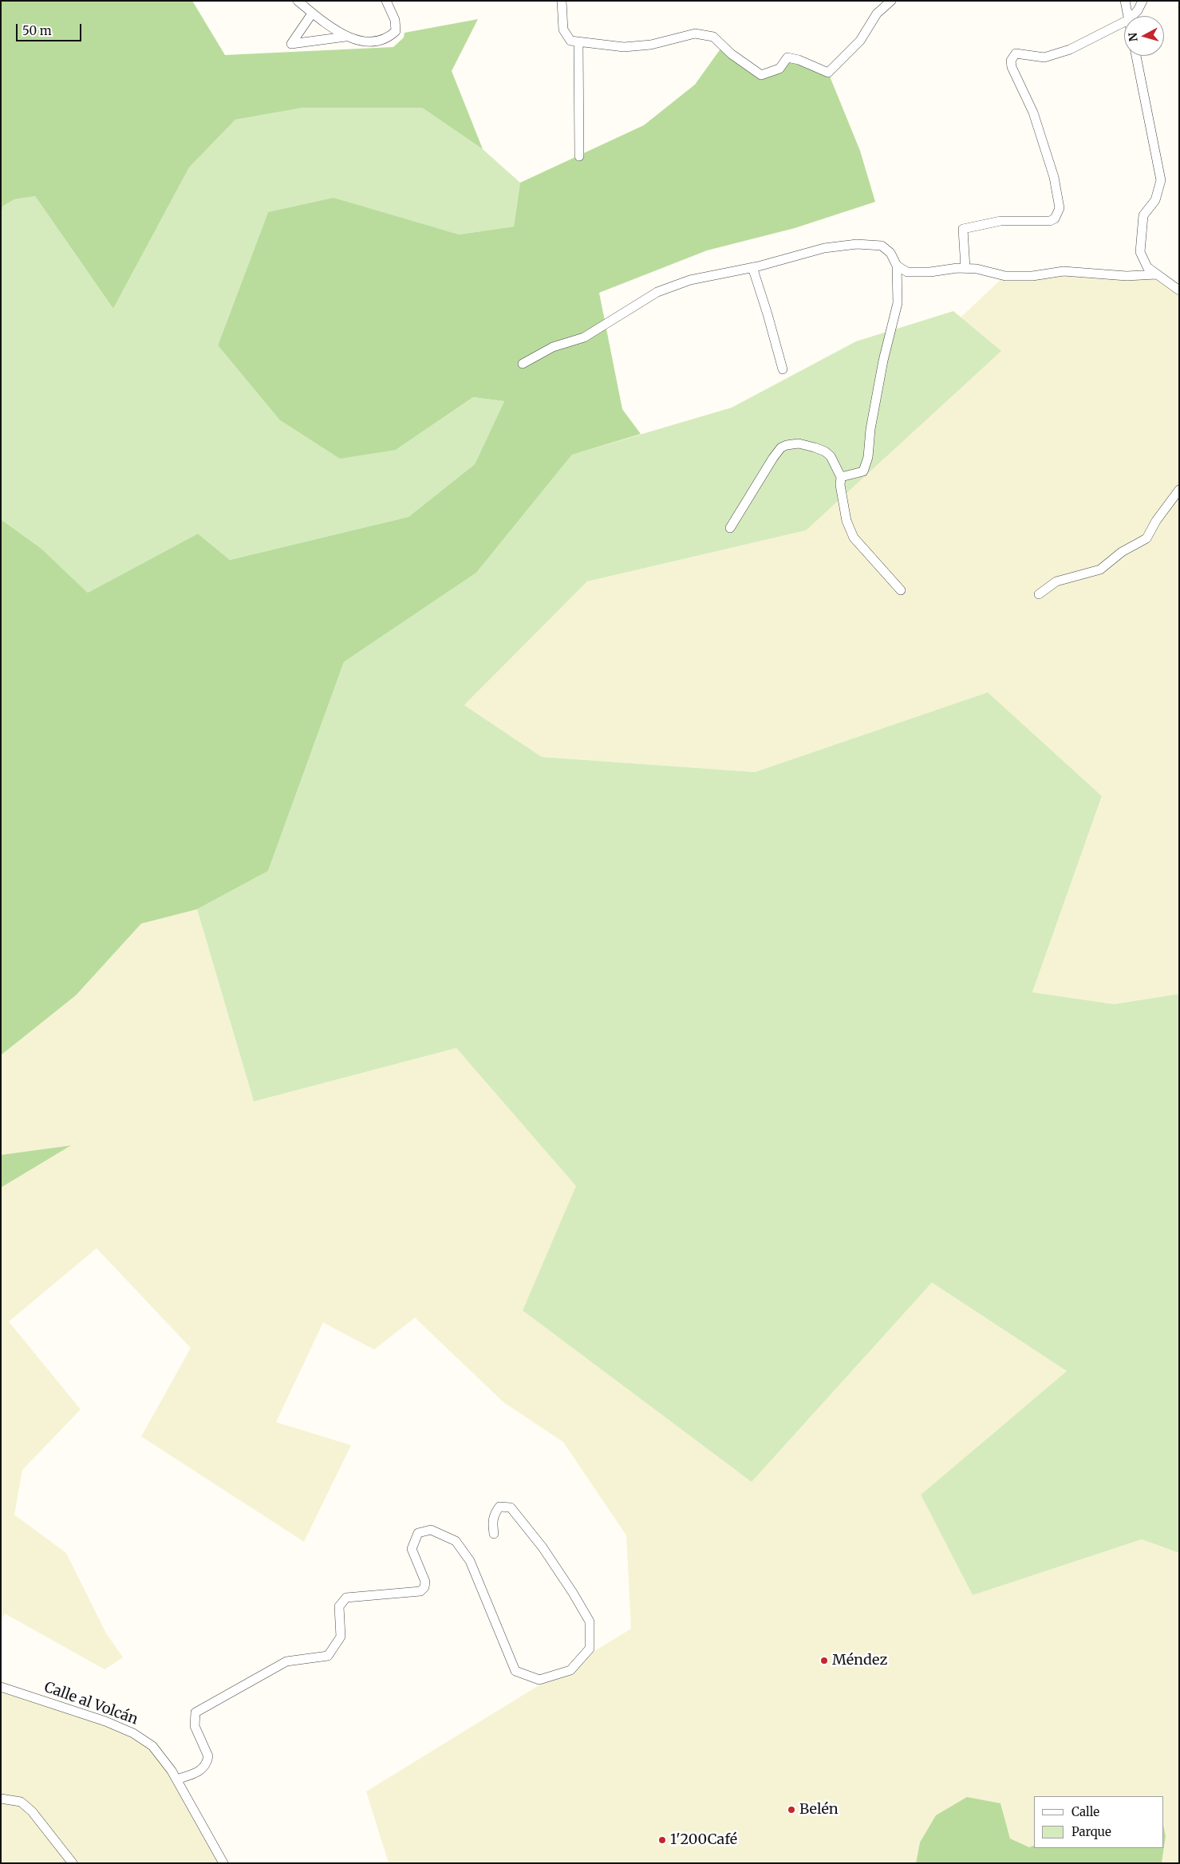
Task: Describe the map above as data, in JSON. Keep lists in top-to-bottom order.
{
  "streets": {
    "street": ["Calle al Volcán"]
  },
  "places": ["Méndez", "Belén", "1'200Café"],
  "legend": ["Calle", "Parque"],
  "scale_bar": "50 m",
  "north": "left"
}
